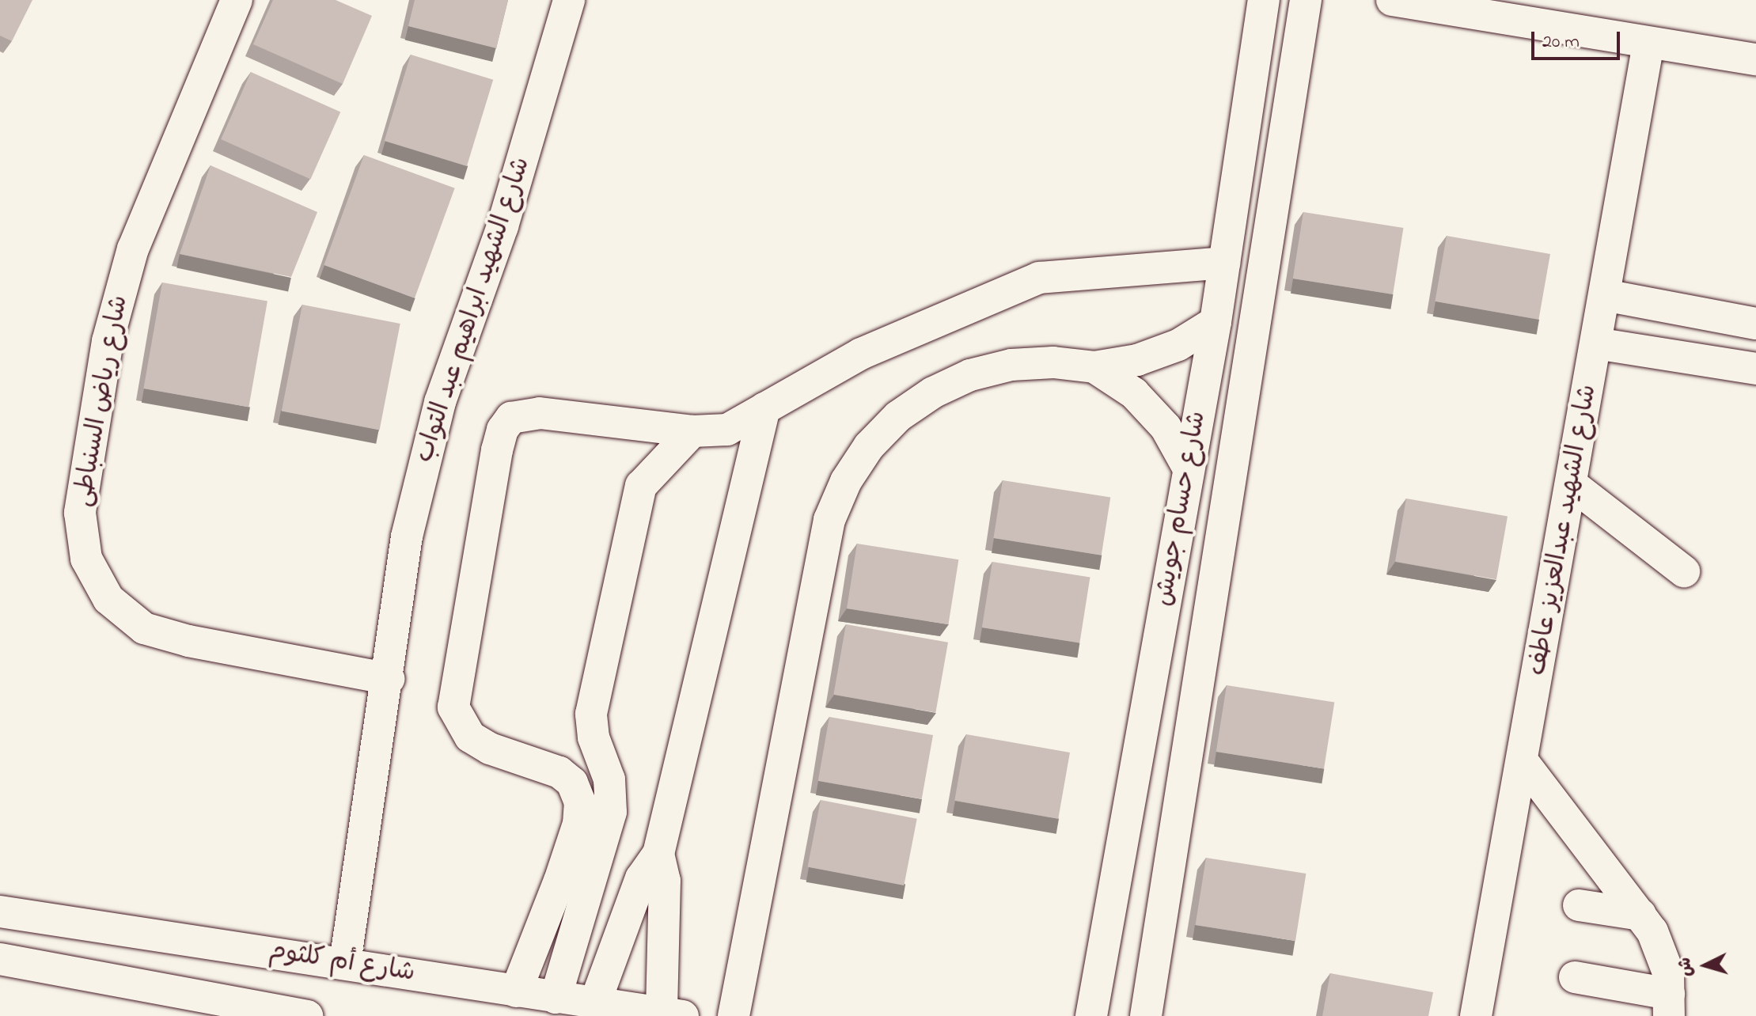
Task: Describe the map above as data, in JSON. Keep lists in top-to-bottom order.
{
  "streets": {
    "street": [
      "شارع الشهيد ابراهيم عبد التواب",
      "شارع رياض السنباطى",
      "شارع حسام جويش",
      "شارع الشهيد عبدالعزيز عاطف",
      "شارع أم كلثوم"
    ]
  },
  "crossings": [
    ["شارع الشهيد ابراهيم عبد التواب", "شارع رياض السنباطى"],
    ["شارع الشهيد ابراهيم عبد التواب", "شارع أم كلثوم"]
  ],
  "scale_bar": "20 m",
  "north": "left"
}
